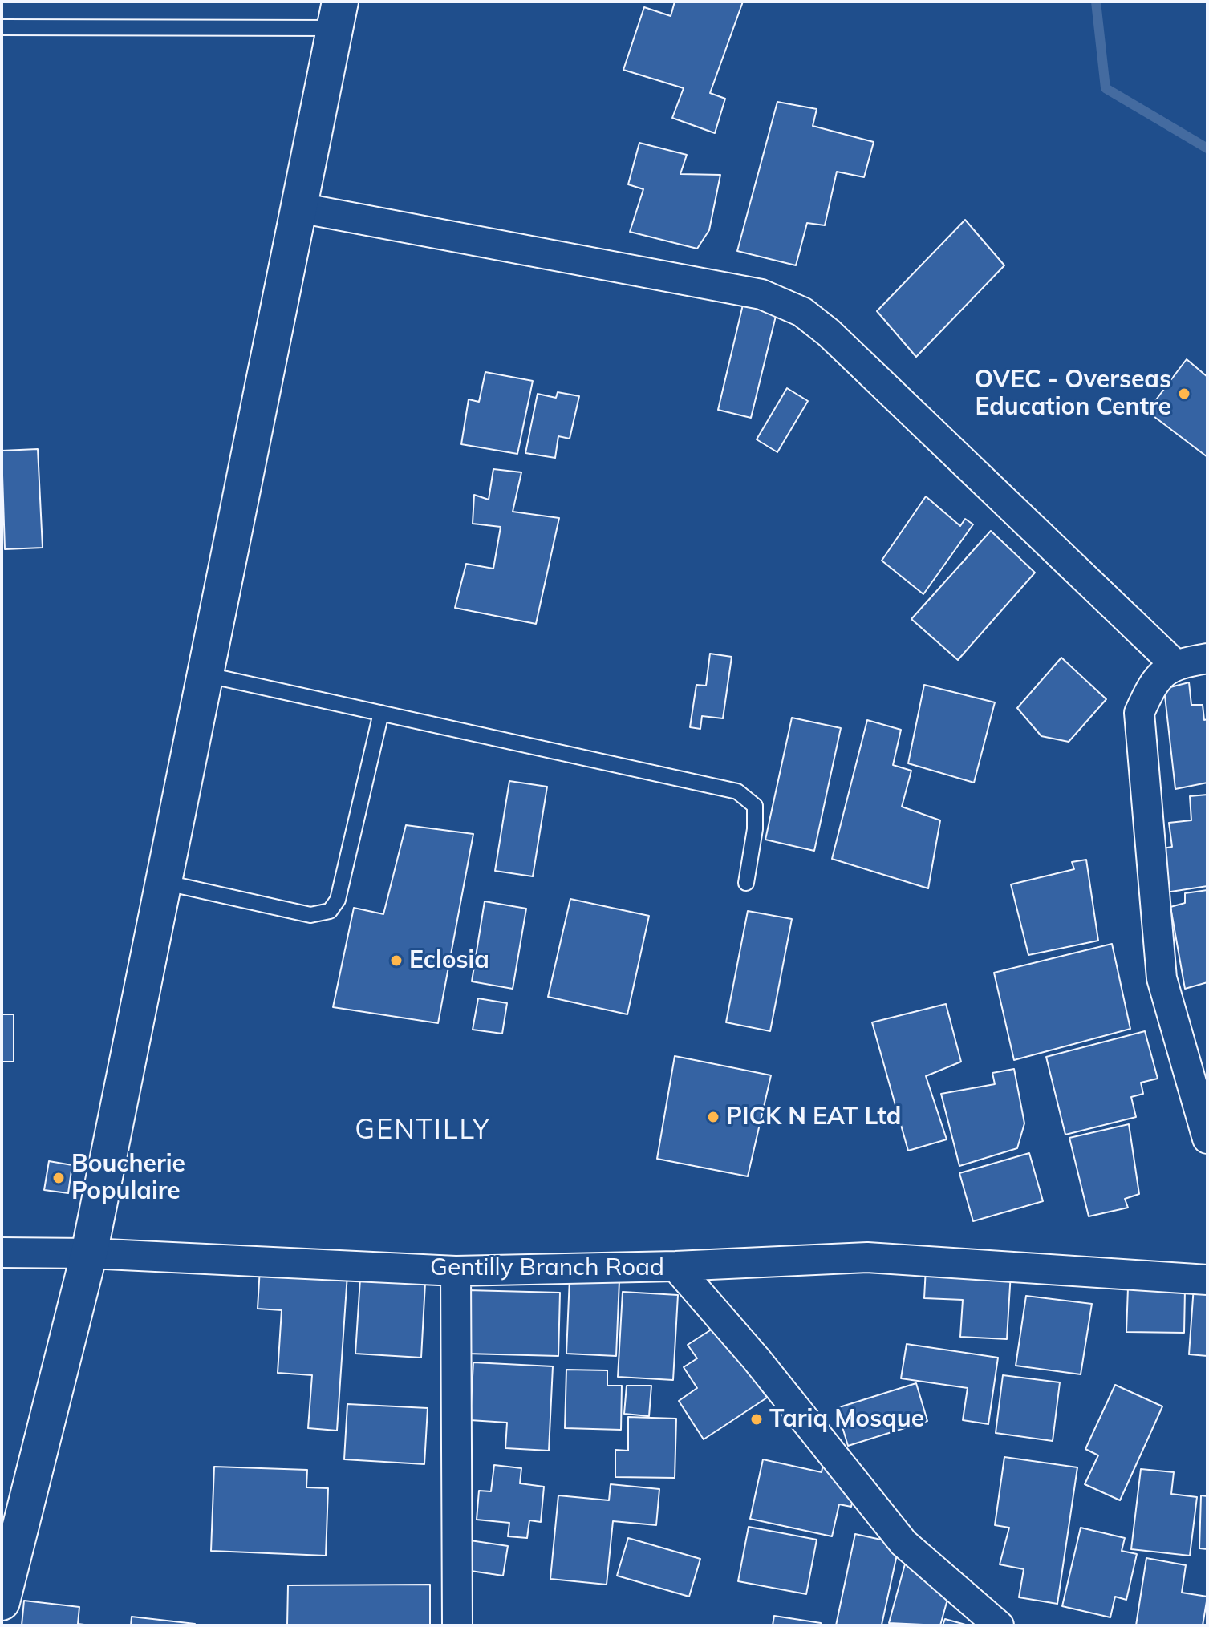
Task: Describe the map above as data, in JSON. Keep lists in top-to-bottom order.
{
  "streets": {
    "street": ["Gentilly Branch Road"]
  },
  "districts": ["GENTILLY"],
  "places": [
    "OVEC - Overseas Education Centre",
    "Eclosia",
    "PICK N EAT Ltd",
    "Boucherie Populaire",
    "Tariq Mosque"
  ]
}
